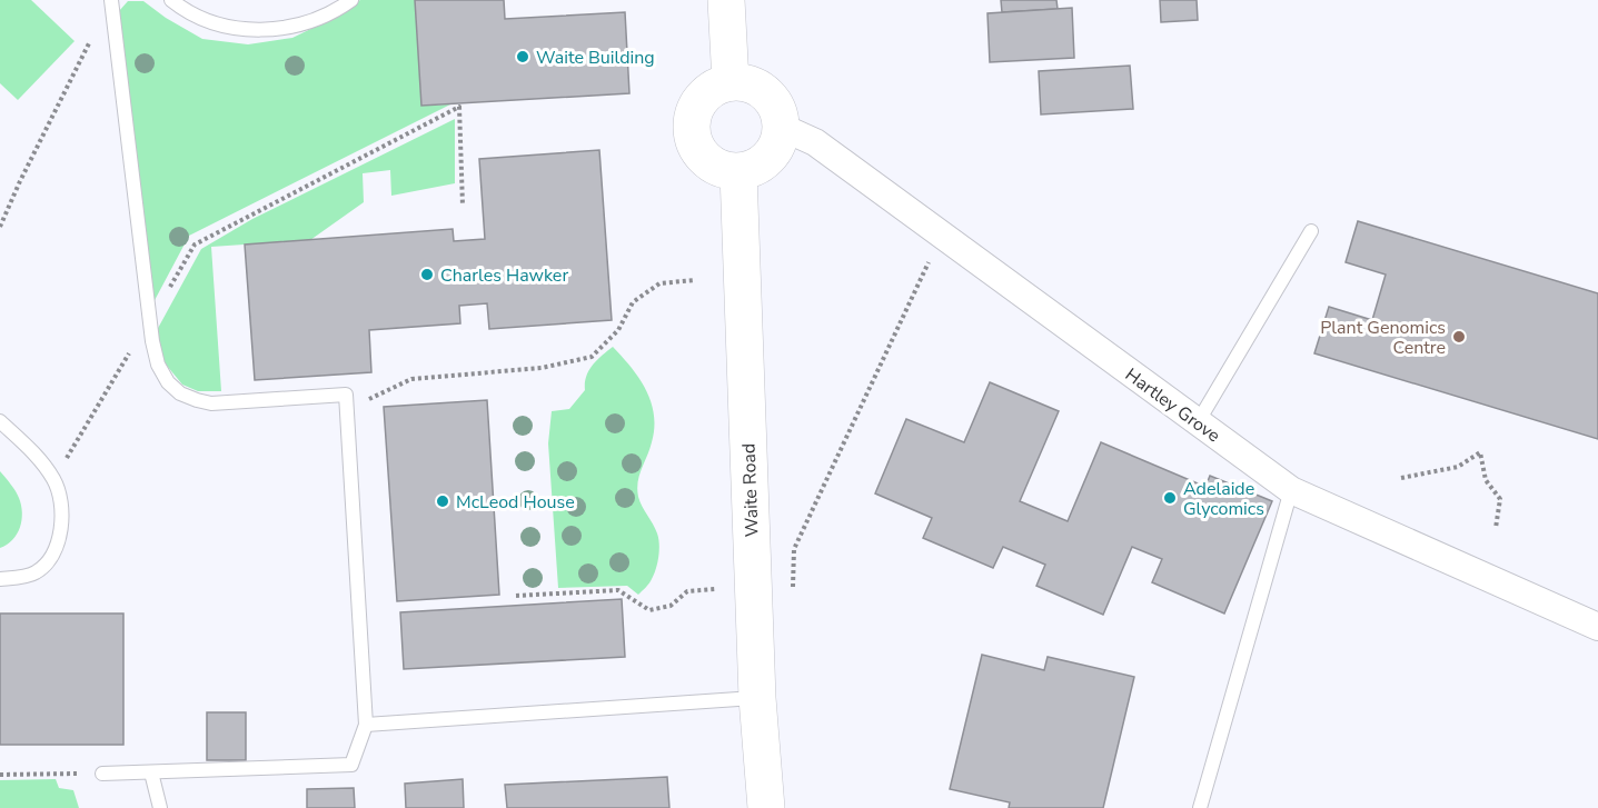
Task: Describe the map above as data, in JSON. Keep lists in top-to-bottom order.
{
  "streets": {
    "street": ["Hartley Grove", "Waite Road"]
  },
  "crossings": [
    ["Hartley Grove", "Waite Road"]
  ],
  "places": [
    "Waite Building",
    "Charles Hawker",
    "Plant Genomics Centre",
    "Adelaide Glycomics",
    "McLeod House"
  ]
}
